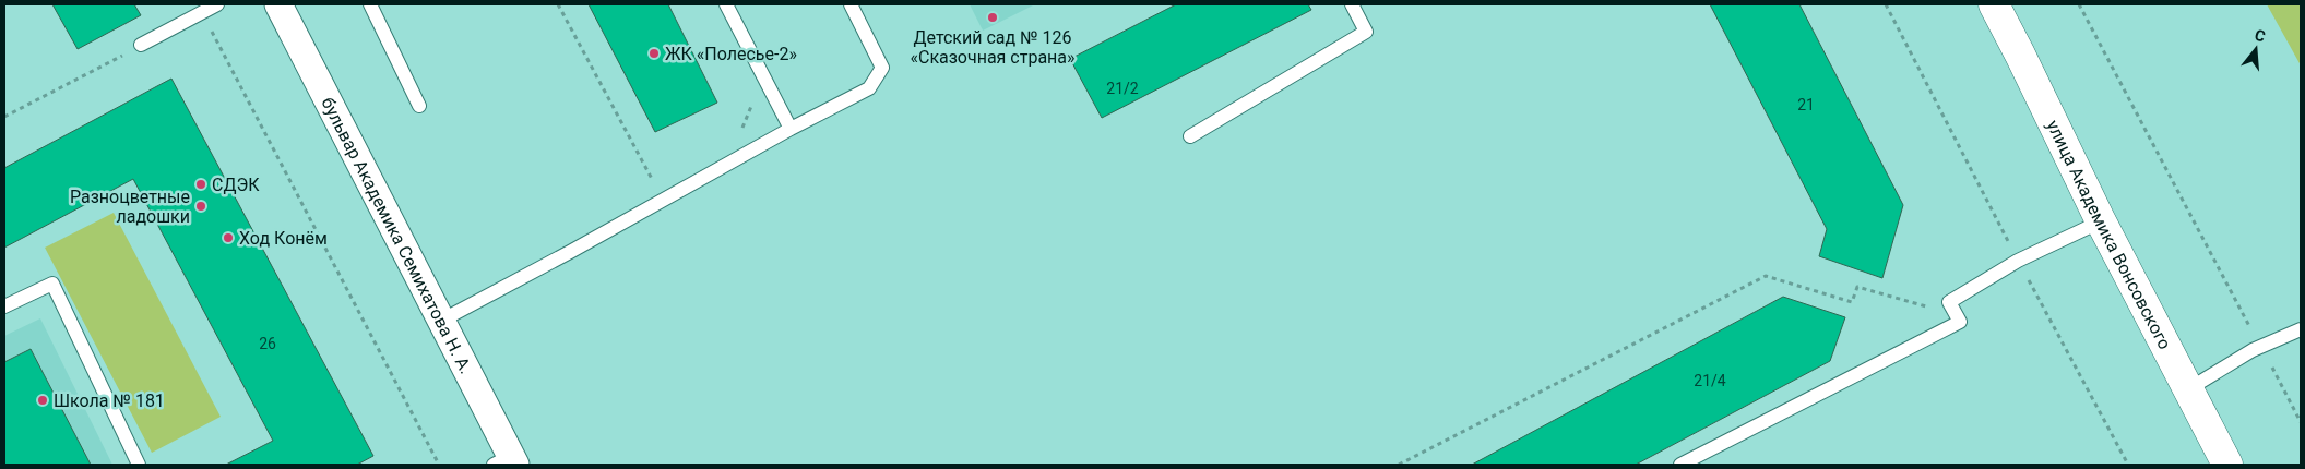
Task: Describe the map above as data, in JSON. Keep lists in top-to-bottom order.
{
  "streets": {
    "street": ["бульвар Академика Семихатова Н. А.", "улица Академика Вонсовского"]
  },
  "places": [
    "Детский сад № 126 «Сказочная страна»",
    "ЖК «Полесье-2»",
    "СДЭК",
    "Разноцветные ладошки",
    "Ход Конём",
    "Школа № 181"
  ],
  "house_numbers": [
    "21/2",
    "21",
    "26",
    "21/4"
  ],
  "north": "top"
}
